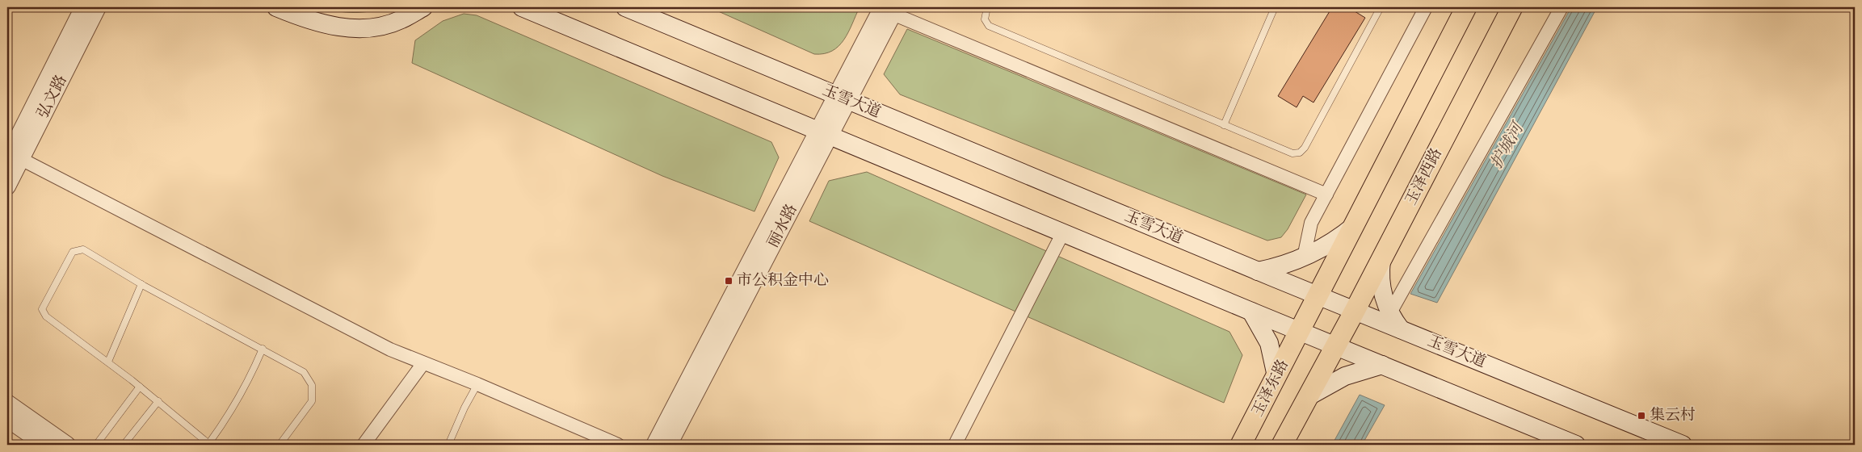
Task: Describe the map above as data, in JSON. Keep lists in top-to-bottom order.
{
  "streets": {
    "main road": ["玉雪大道", "玉泽西路", "玉泽东路"],
    "street": ["弘文路", "丽水路"]
  },
  "crossings": [
    ["玉雪大道", "玉泽西路"],
    ["玉雪大道", "丽水路"]
  ],
  "water": ["护城河"],
  "places": {
    "transit": ["市公积金中心", "集云村"]
  }
}
